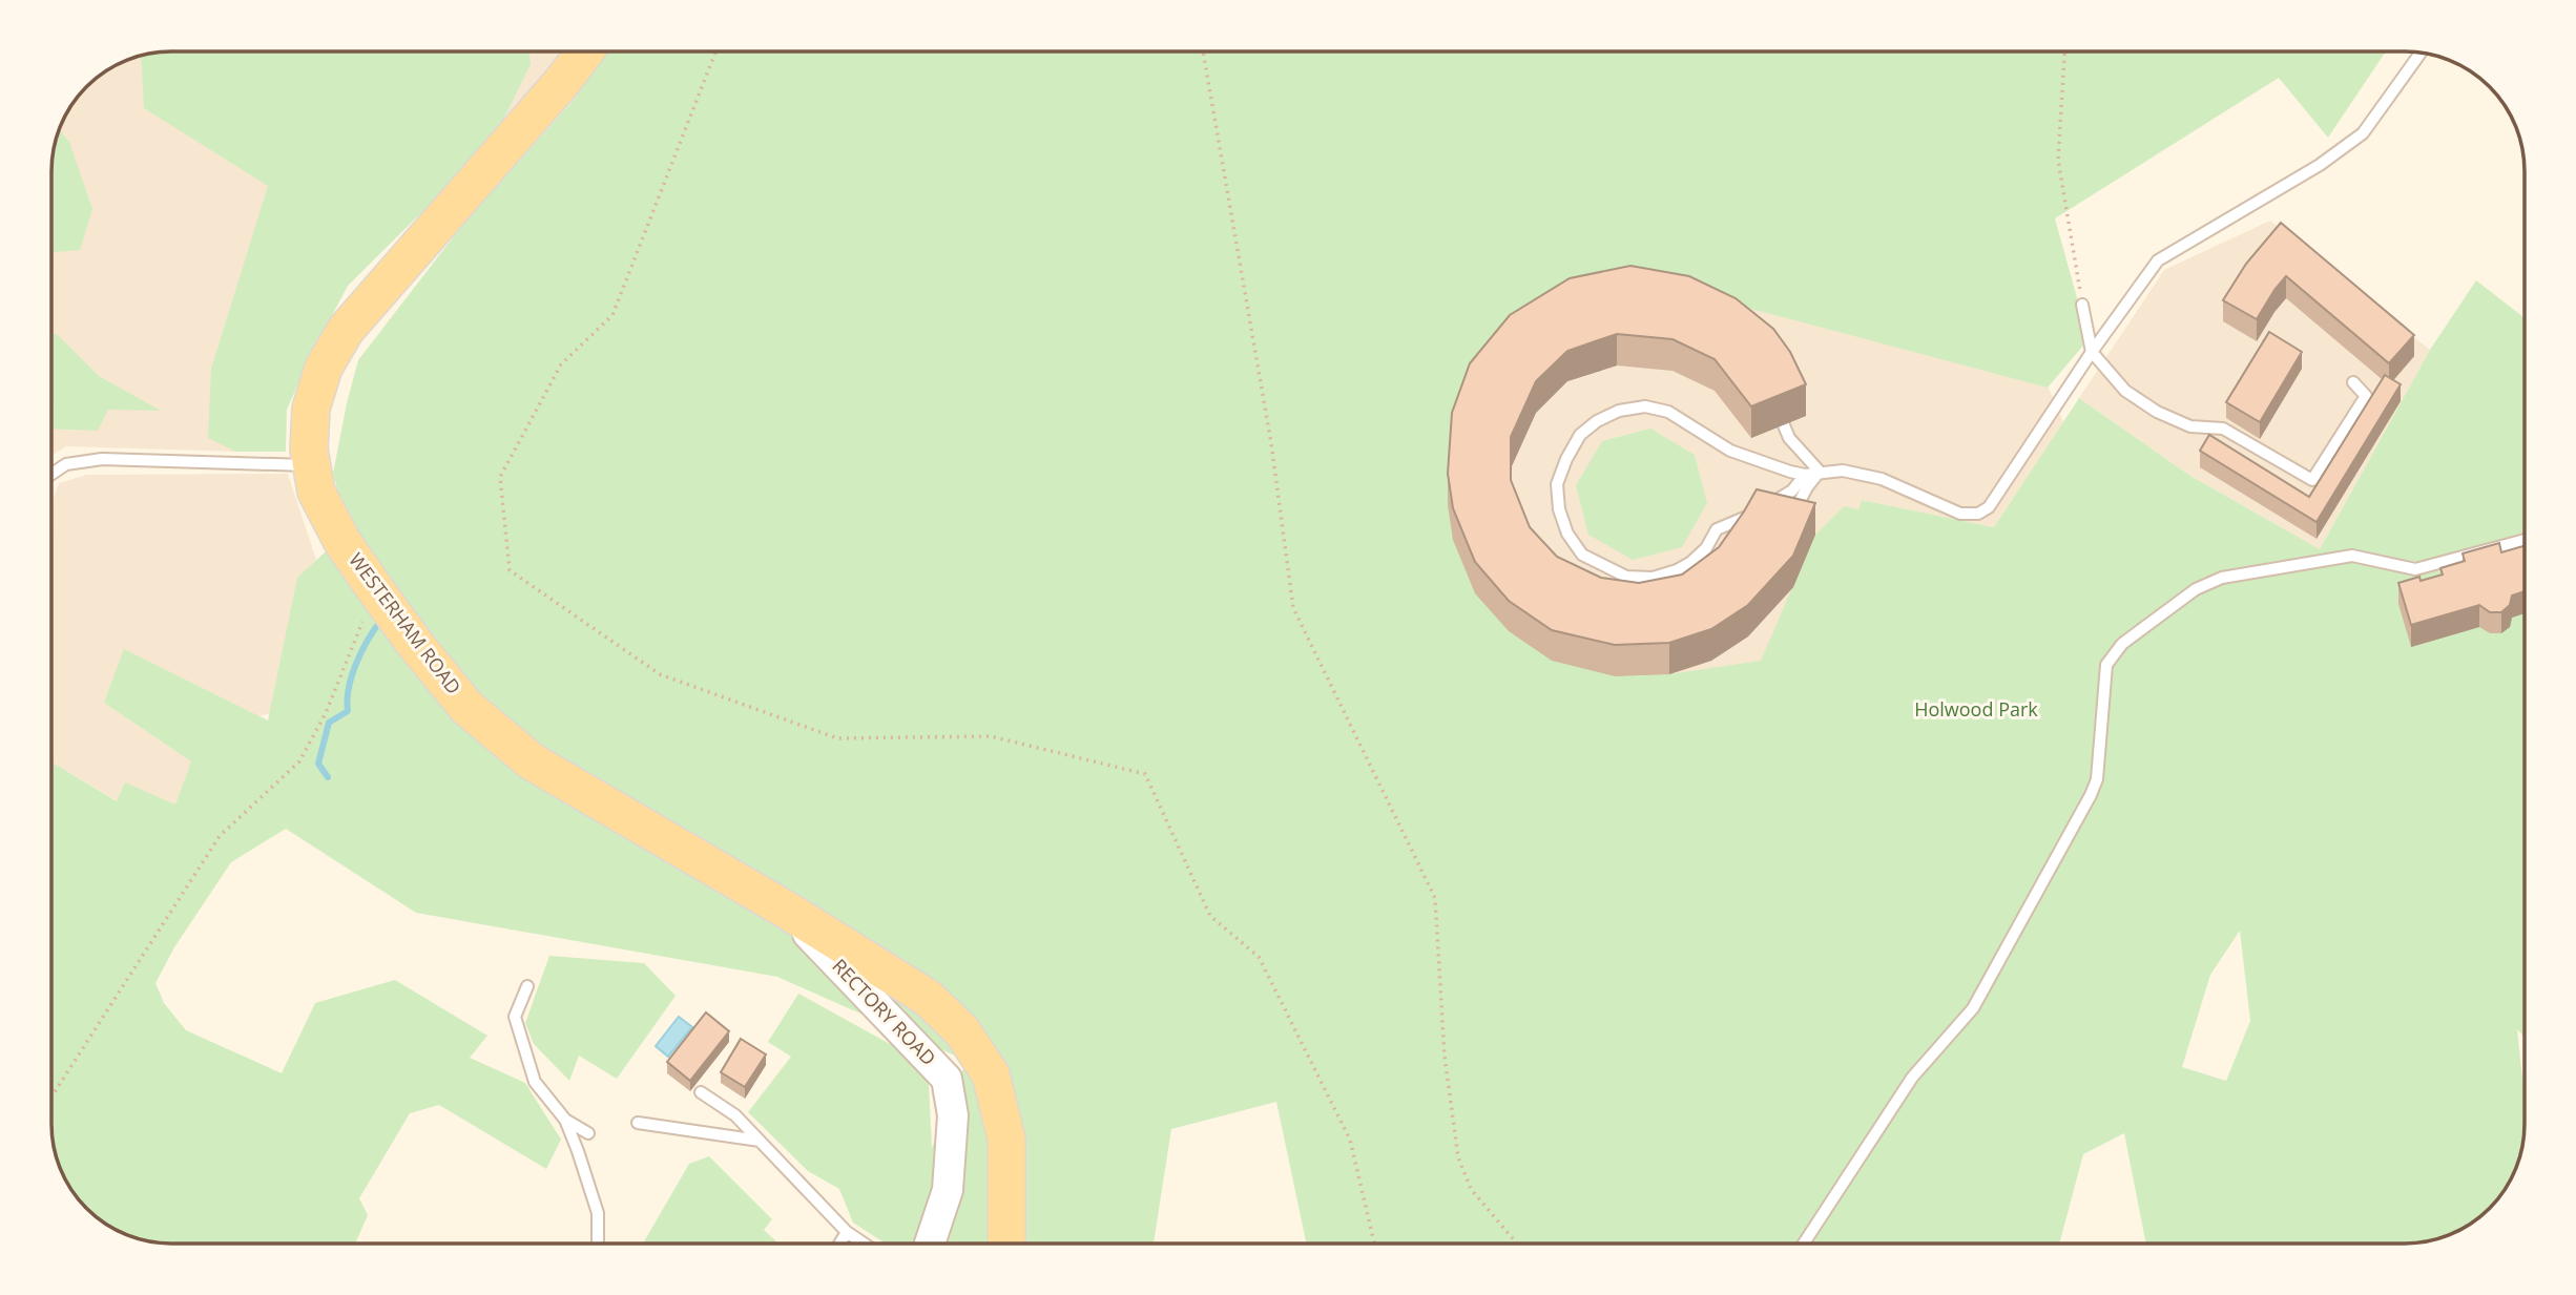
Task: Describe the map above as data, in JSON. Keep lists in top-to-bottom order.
{
  "streets": {
    "main road": ["WESTERHAM ROAD"],
    "street": ["RECTORY ROAD"]
  },
  "crossings": [
    ["WESTERHAM ROAD", "RECTORY ROAD"]
  ],
  "parks": ["Holwood Park"]
}
